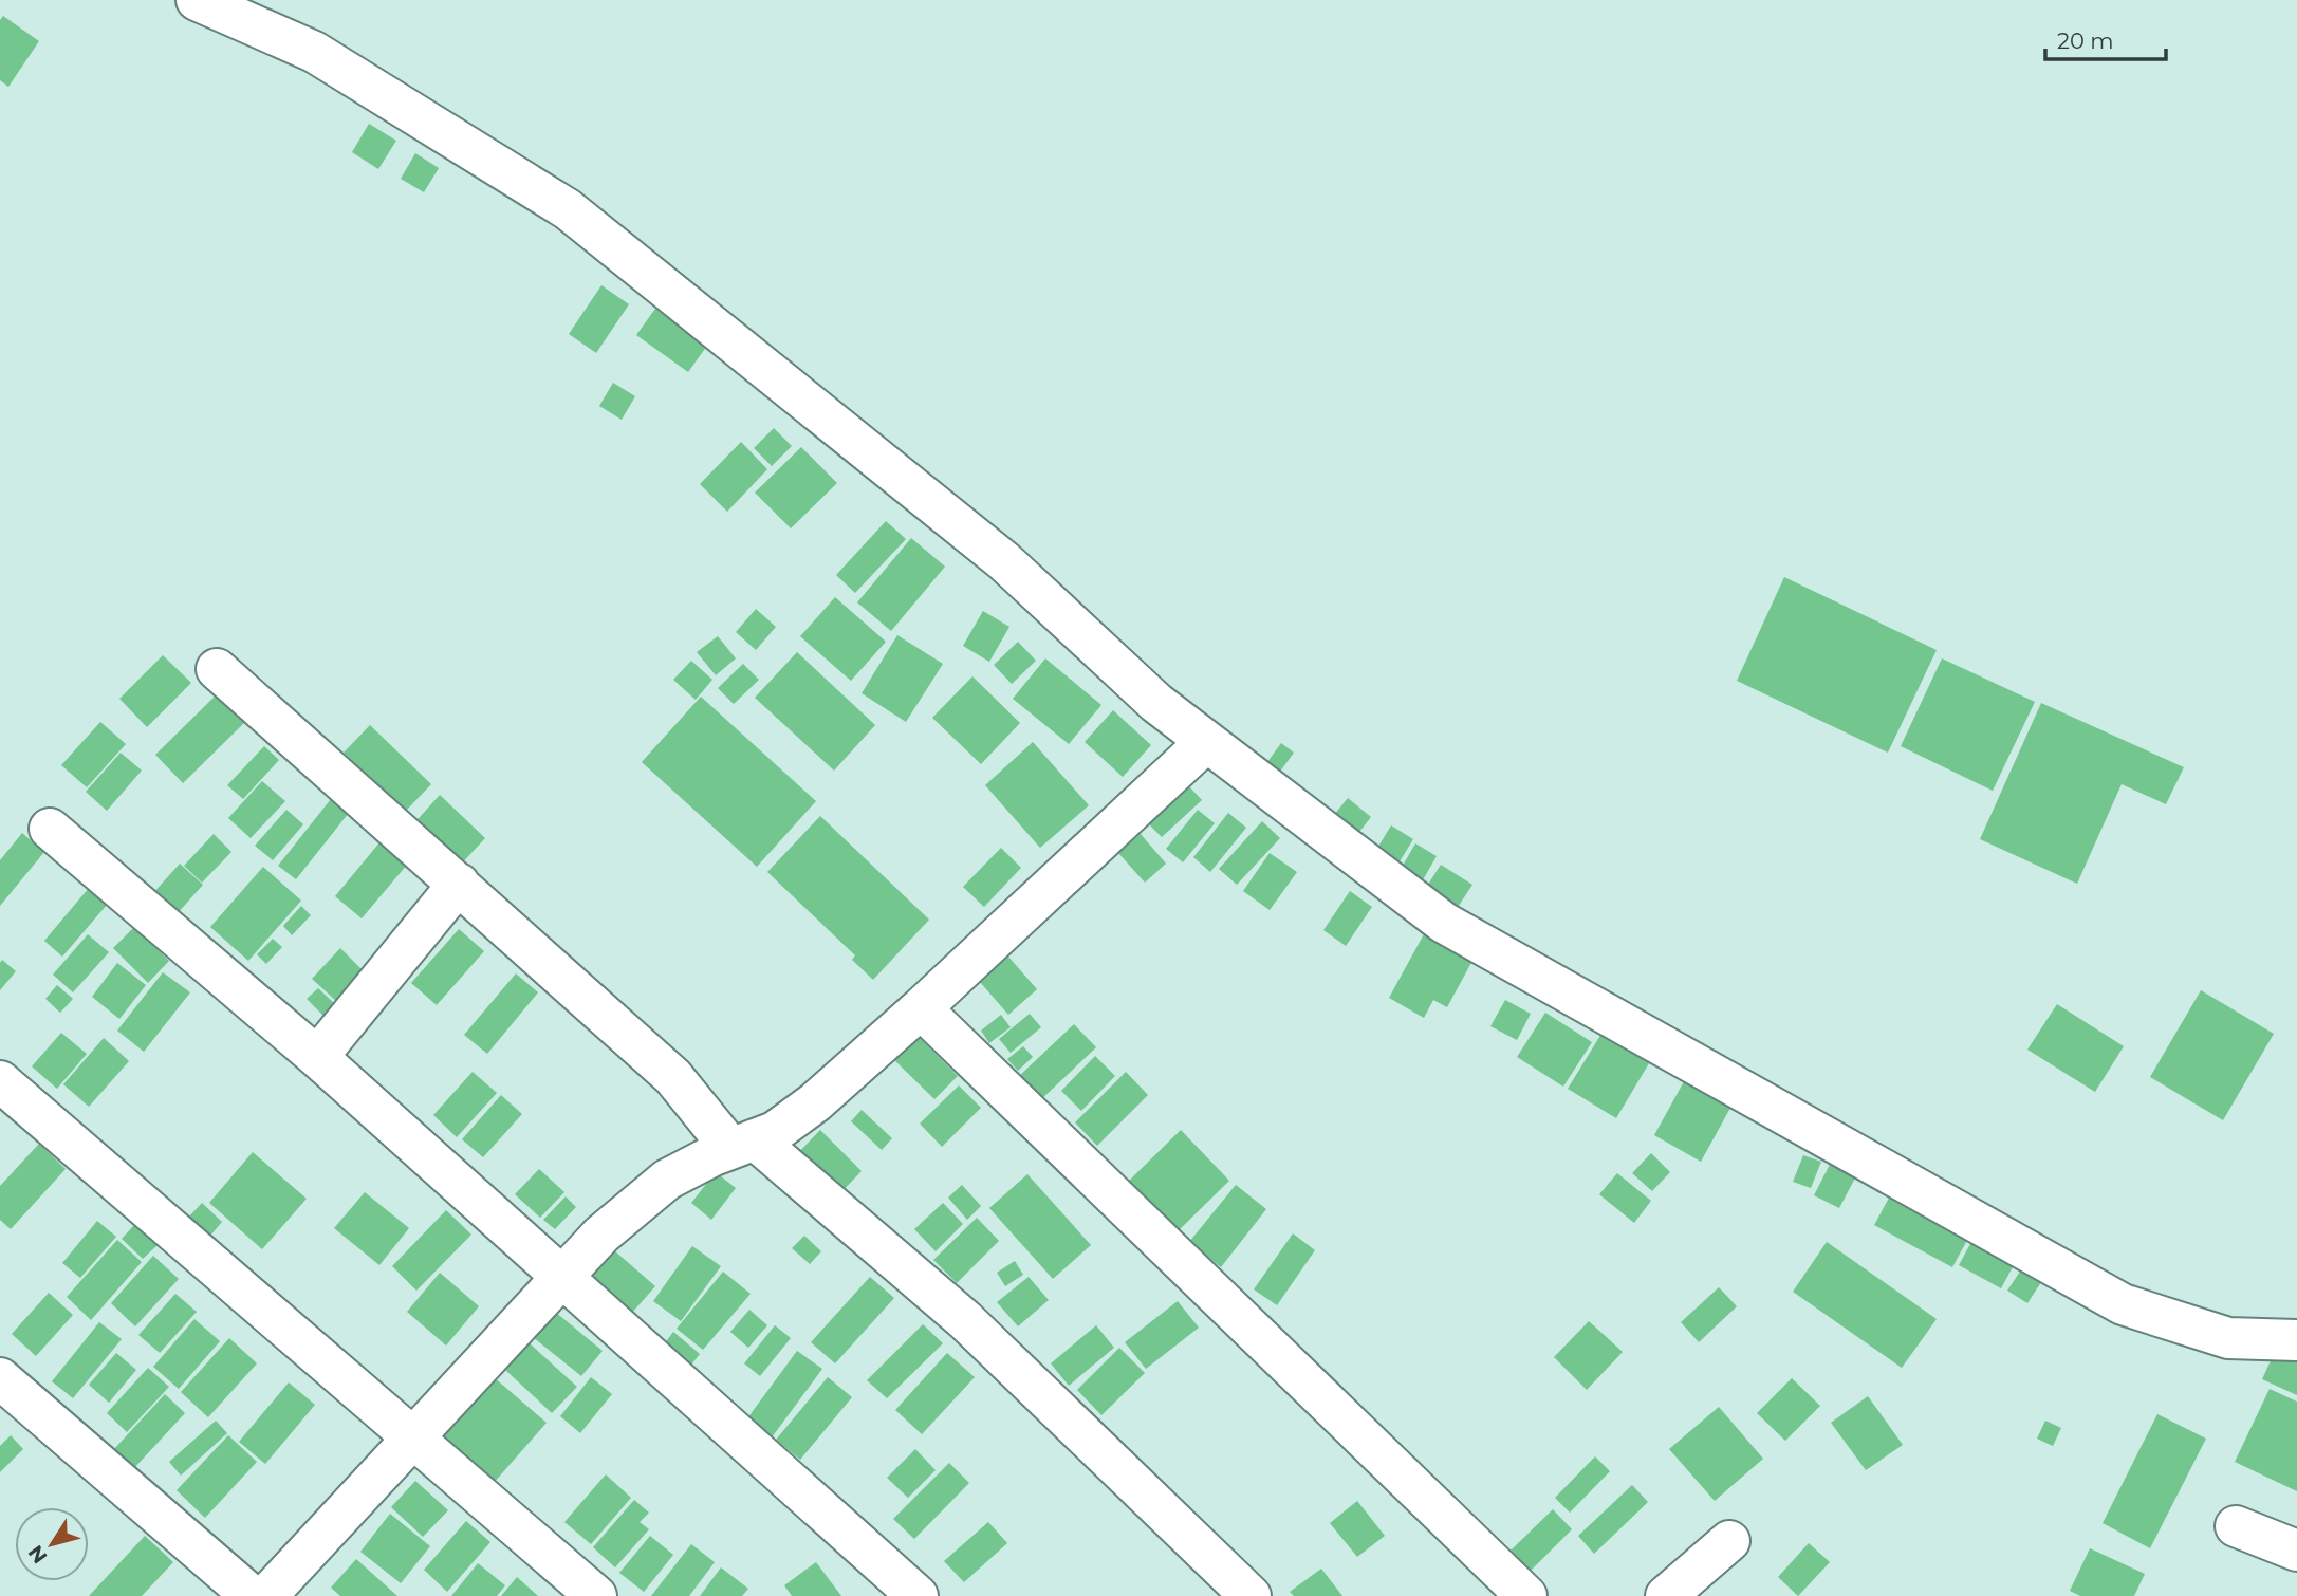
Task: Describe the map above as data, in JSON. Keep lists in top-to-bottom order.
{
  "scale_bar": "20 m",
  "north": "bottom left"
}
